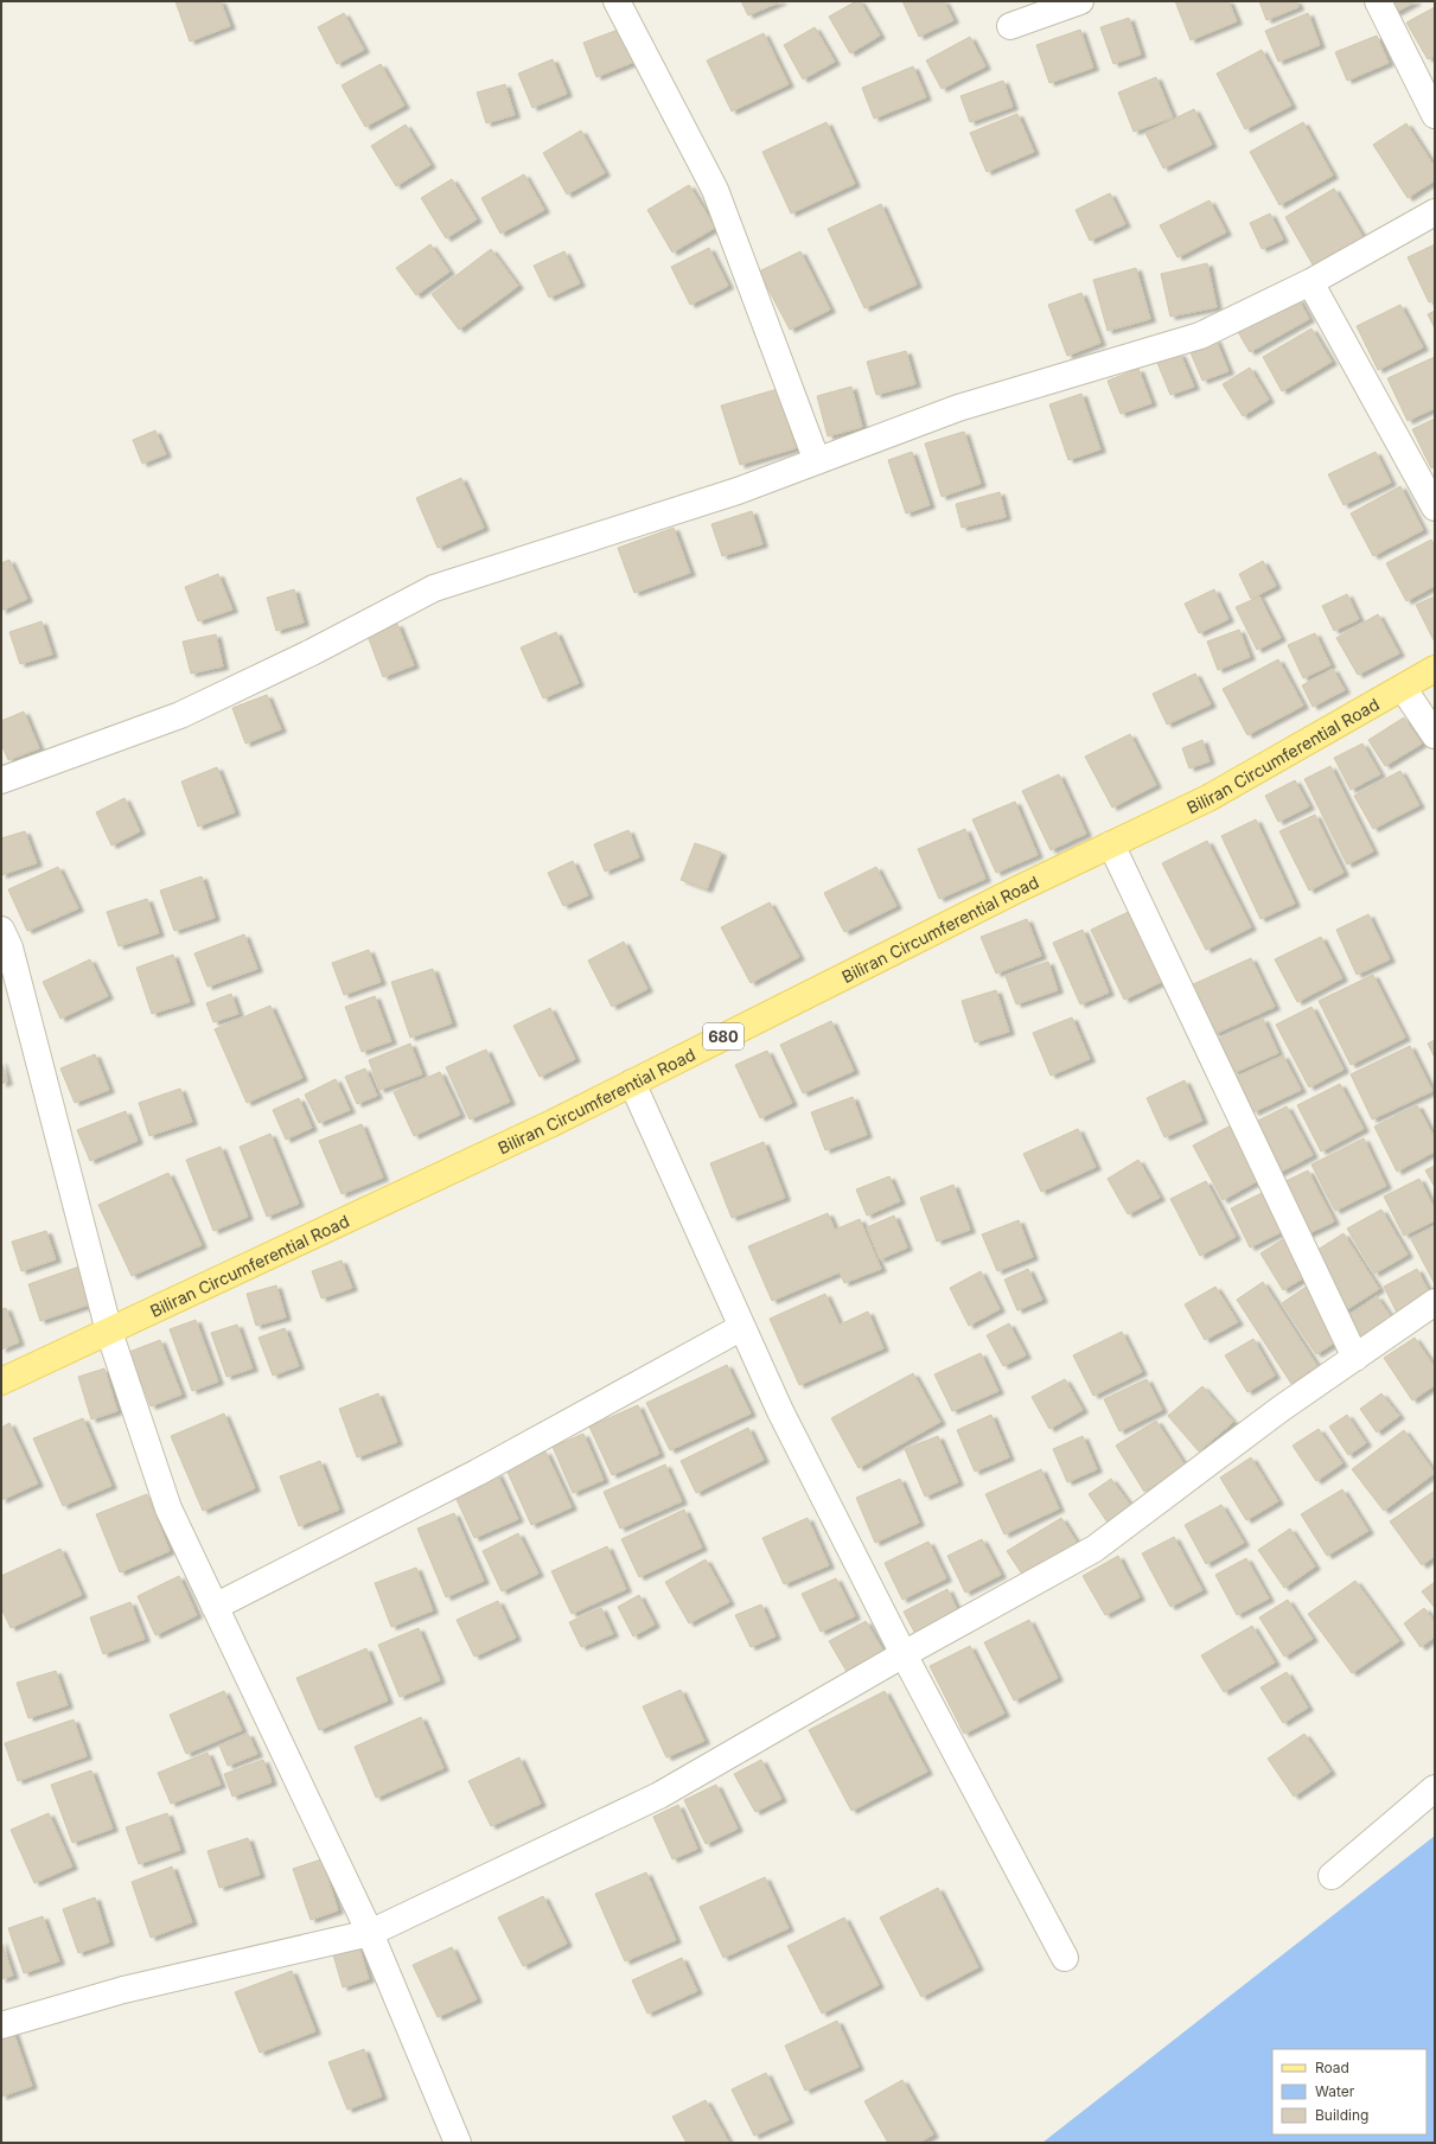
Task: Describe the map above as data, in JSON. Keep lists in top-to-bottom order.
{
  "streets": {
    "main road": ["Biliran Circumferential Road", "680"]
  },
  "legend": ["Road", "Water", "Building"]
}
